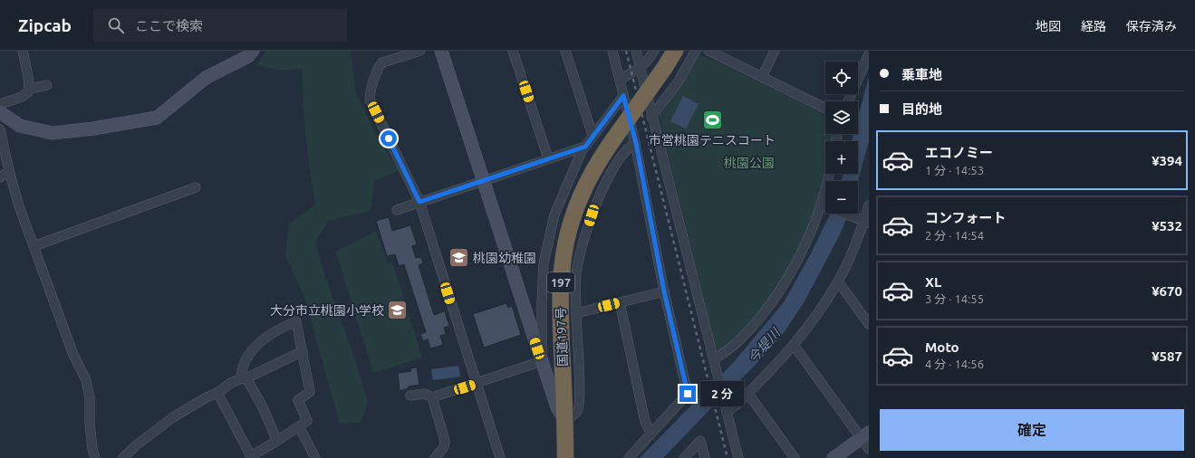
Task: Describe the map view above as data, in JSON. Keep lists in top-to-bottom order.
{
  "streets": {
    "highway": ["197", "国道197号"]
  },
  "water": ["今堤川"],
  "parks": ["桃園公園"],
  "places": {
    "sports": ["市営桃園テニスコート"],
    "school or university": ["桃園幼稚園", "大分市立桃園小学校"]
  },
  "page": {
    "header": "Zipcab",
    "search": "ここで検索",
    "nav": ["地図", "経路", "保存済み"],
    "banner": ["乗車地", "目的地"],
    "map_buttons": ["+", "−"],
    "list": [
      {
        "name": "エコノミー",
        "note": "1 分 · 14:53",
        "value": "¥394"
      },
      {
        "name": "コンフォート",
        "note": "2 分 · 14:54",
        "value": "¥532"
      },
      {
        "name": "XL",
        "note": "3 分 · 14:55",
        "value": "¥670"
      },
      {
        "name": "Moto",
        "note": "4 分 · 14:56",
        "value": "¥587"
      }
    ],
    "bubble": "2 分",
    "buttons": "確定"
  }
}
